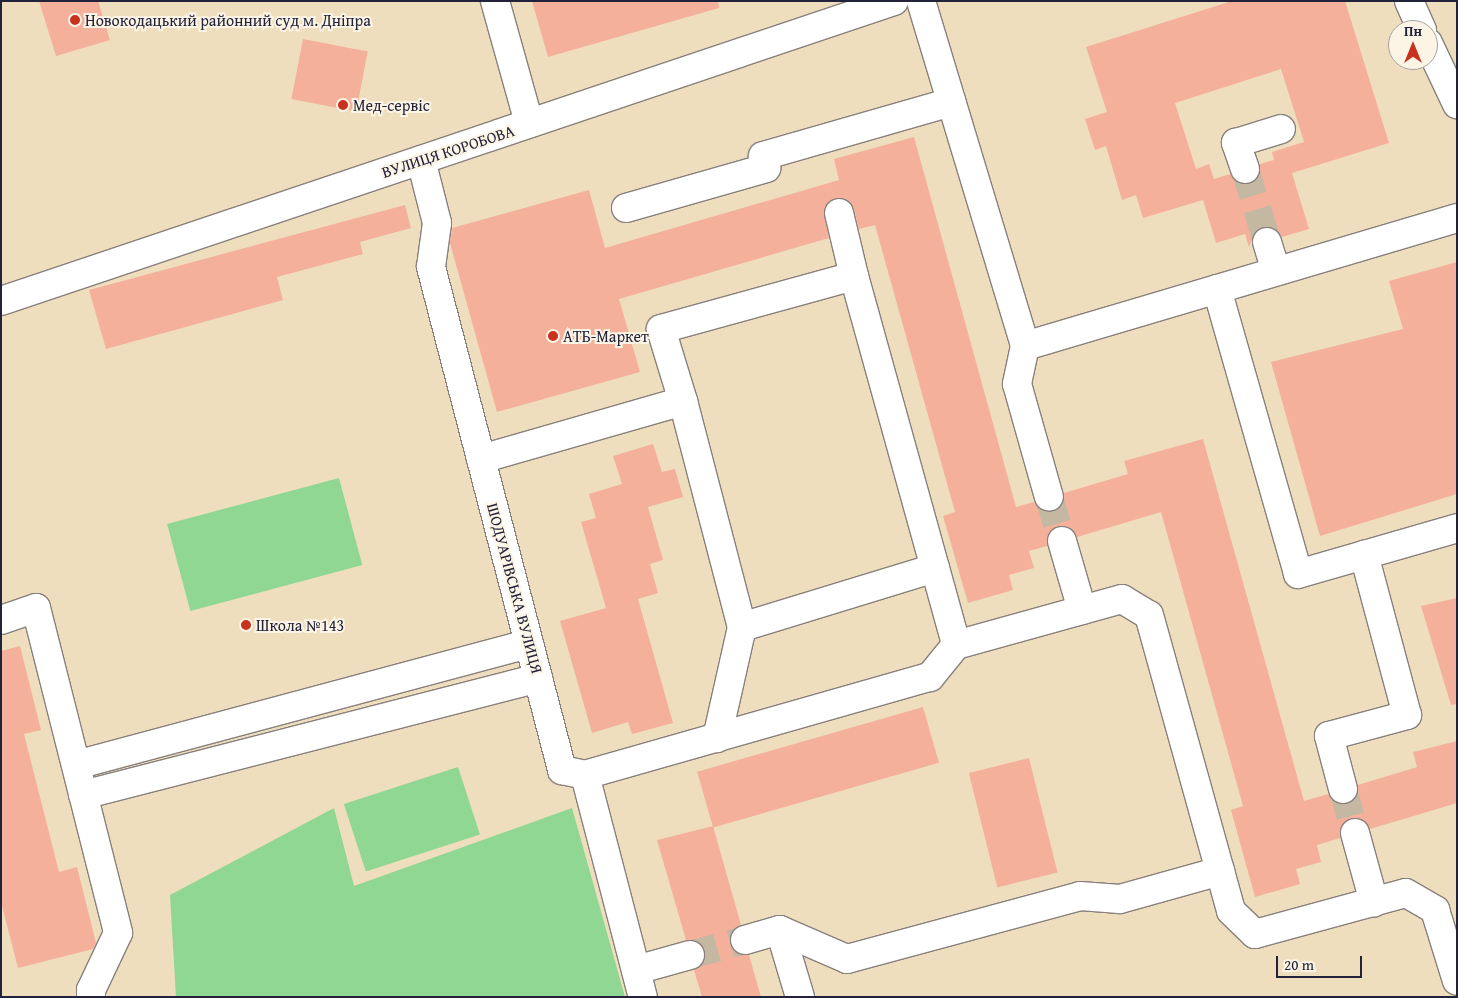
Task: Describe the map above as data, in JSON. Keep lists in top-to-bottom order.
{
  "streets": {
    "street": ["ВУЛИЦЯ КОРОБОВА", "ШОДУАРІВСЬКА ВУЛИЦЯ"]
  },
  "crossings": [
    ["ВУЛИЦЯ КОРОБОВА", "ШОДУАРІВСЬКА ВУЛИЦЯ"]
  ],
  "places": [
    "Новокодацький районний суд м. Дніпра",
    "Мед-сервіс",
    "АТБ-Маркет",
    "Школа №143"
  ],
  "scale_bar": "20 m",
  "north": "top"
}
